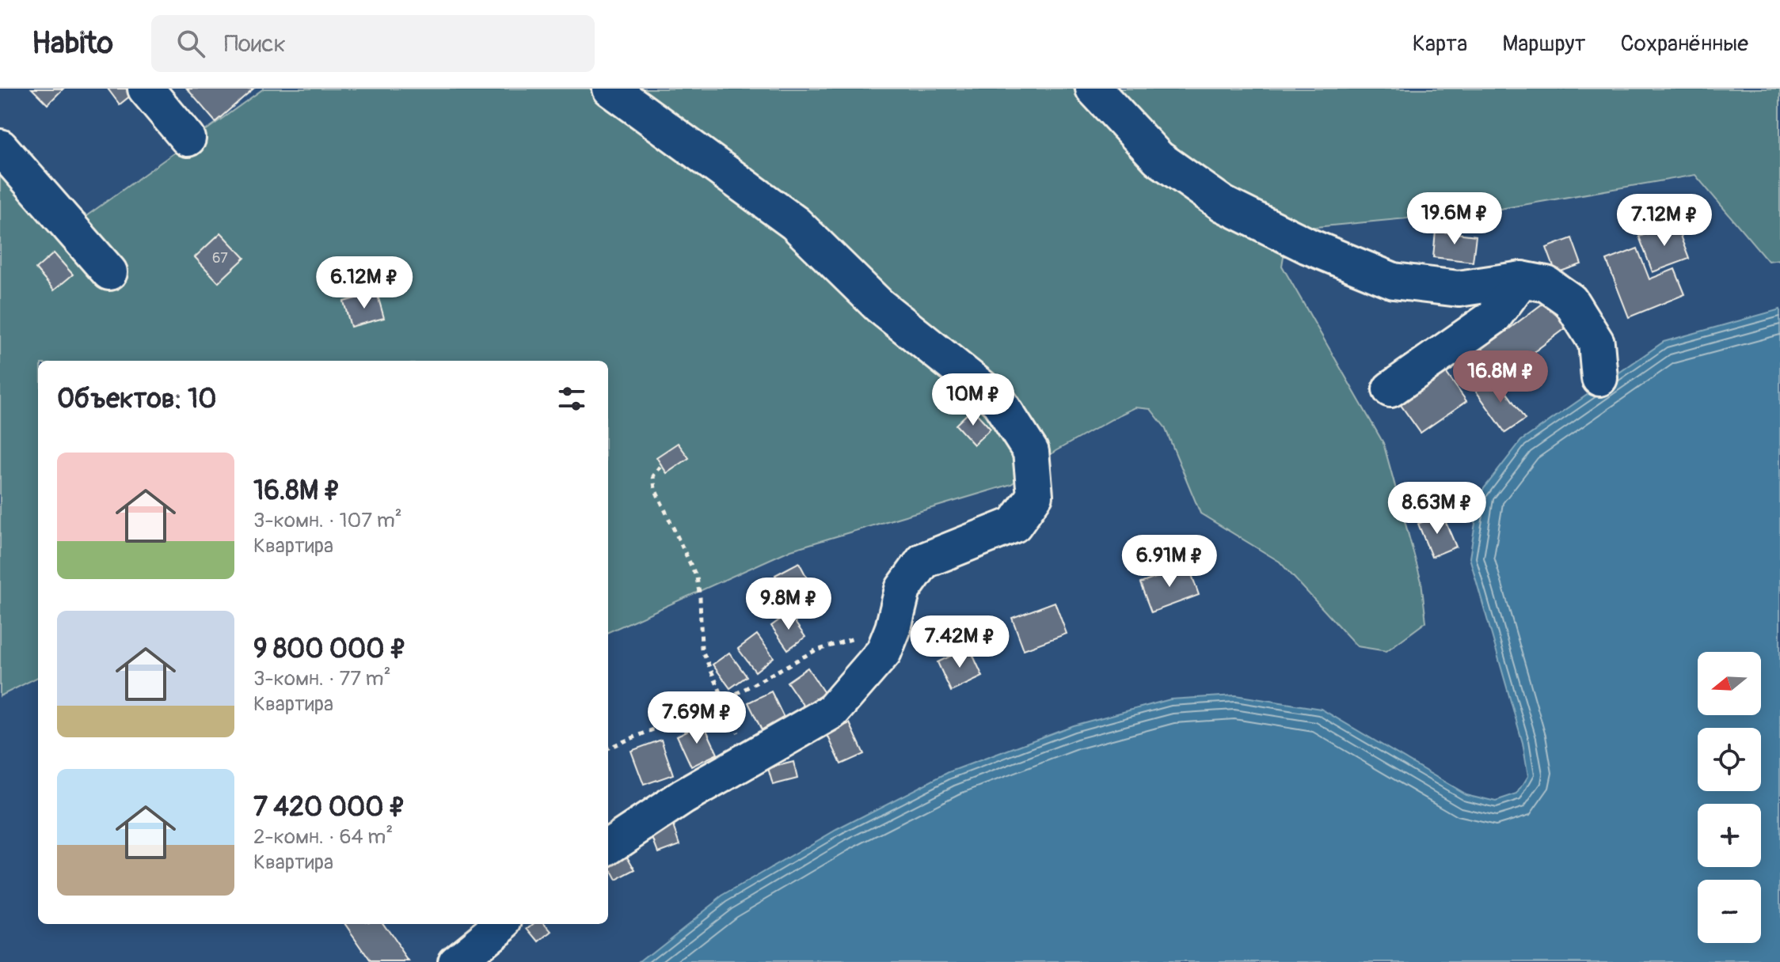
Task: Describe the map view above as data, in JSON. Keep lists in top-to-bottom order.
{
  "house_numbers": ["67"],
  "north": "left",
  "page": {
    "header": "Habito",
    "search": "Поиск",
    "nav": ["Карта", "Маршрут", "Сохранённые"],
    "price": [
      "19.6M ₽",
      "7.12M ₽",
      "6.12M ₽",
      "16.8M ₽",
      "10M ₽",
      "8.63M ₽",
      "6.91M ₽",
      "9.8M ₽",
      "7.42M ₽",
      "7.69M ₽"
    ],
    "heading": "Объектов: 10",
    "list": [
      {
        "name": "16.8M ₽",
        "note": "3-комн. · 107 m² · Квартира"
      },
      {
        "name": "9 800 000 ₽",
        "note": "3-комн. · 77 m² · Квартира"
      },
      {
        "name": "7 420 000 ₽",
        "note": "2-комн. · 64 m² · Квартира"
      }
    ],
    "map_buttons": ["+", "−"]
  }
}
